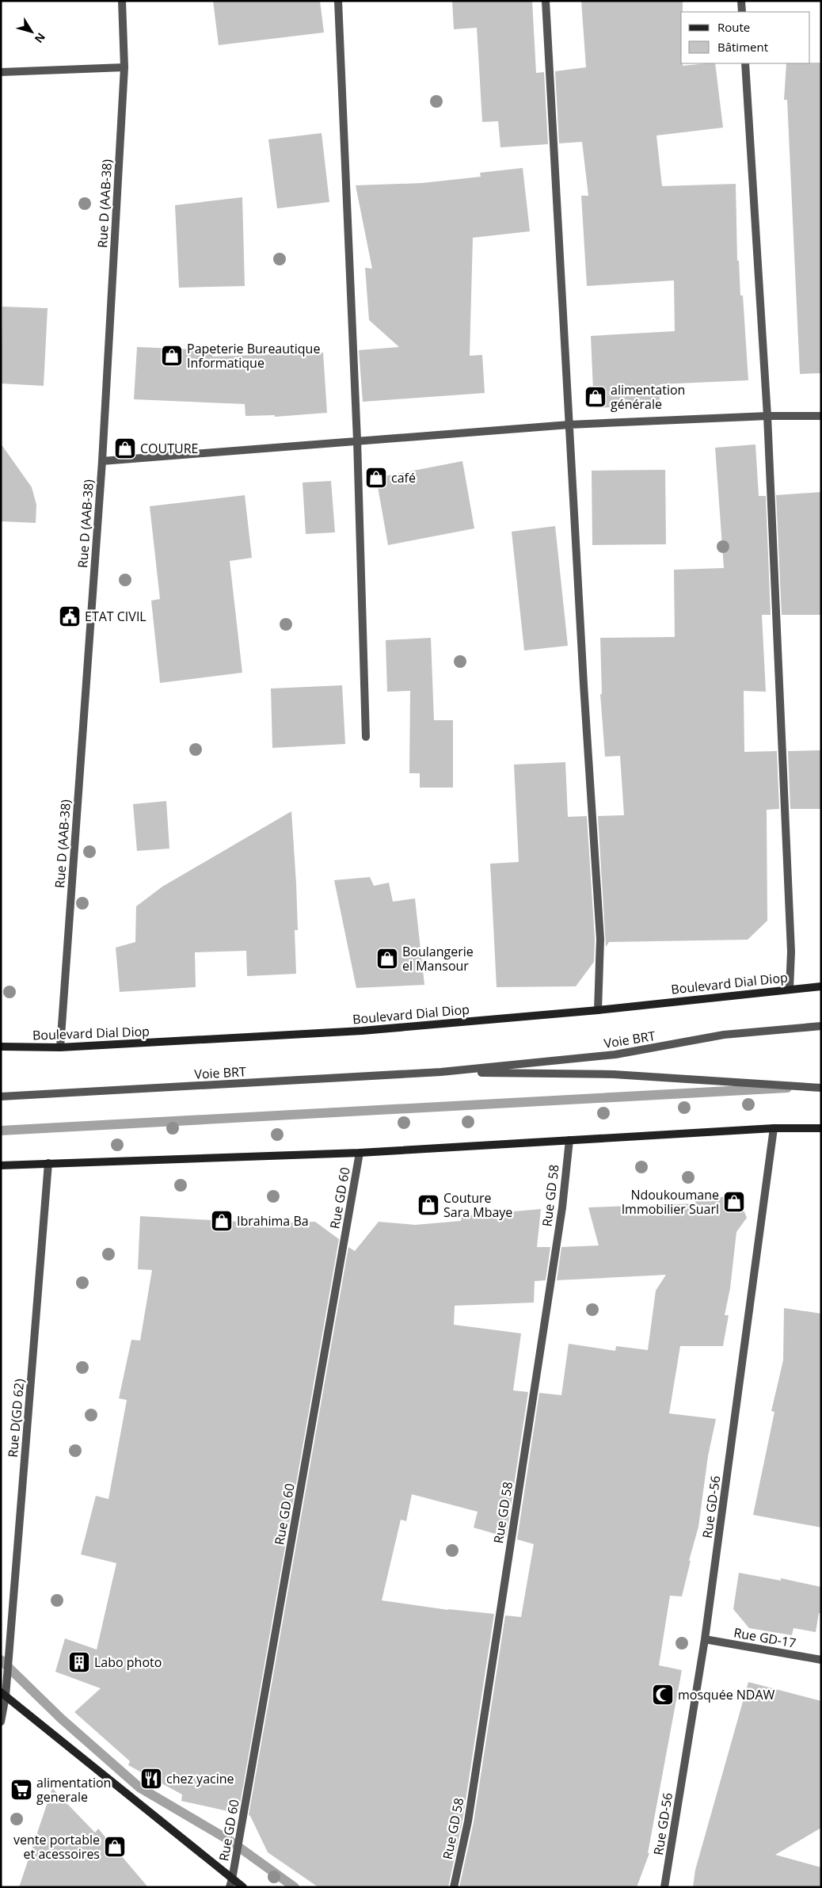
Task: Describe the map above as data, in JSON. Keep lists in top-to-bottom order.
{
  "streets": {
    "main road": ["Boulevard Dial Diop"],
    "street": [
      "Rue D (AAB-38)",
      "Voie BRT",
      "Rue GD 58",
      "Rue GD 60",
      "Rue D(GD 62)",
      "Rue GD-56",
      "Rue GD-17"
    ]
  },
  "crossings": [
    ["Rue D (AAB-38)", "Boulevard Dial Diop"],
    ["Rue GD-56", "Rue GD-17"]
  ],
  "places": {
    "shop": [
      "Papeterie Bureautique Informatique",
      "alimentation générale",
      "COUTURE",
      "café",
      "Boulangerie el Mansour",
      "Ndoukoumane Immobilier Suarl",
      "Couture Sara Mbaye",
      "Ibrahima Ba",
      "vente portable et acessoires"
    ],
    "public building": ["ETAT CIVIL"],
    "building": ["Labo photo"],
    "mosque": ["mosquée NDAW"],
    "restaurant": ["chez yacine"],
    "supermarket": ["alimentation generale"]
  },
  "legend": ["Route", "Bâtiment"],
  "north": "bottom right"
}
